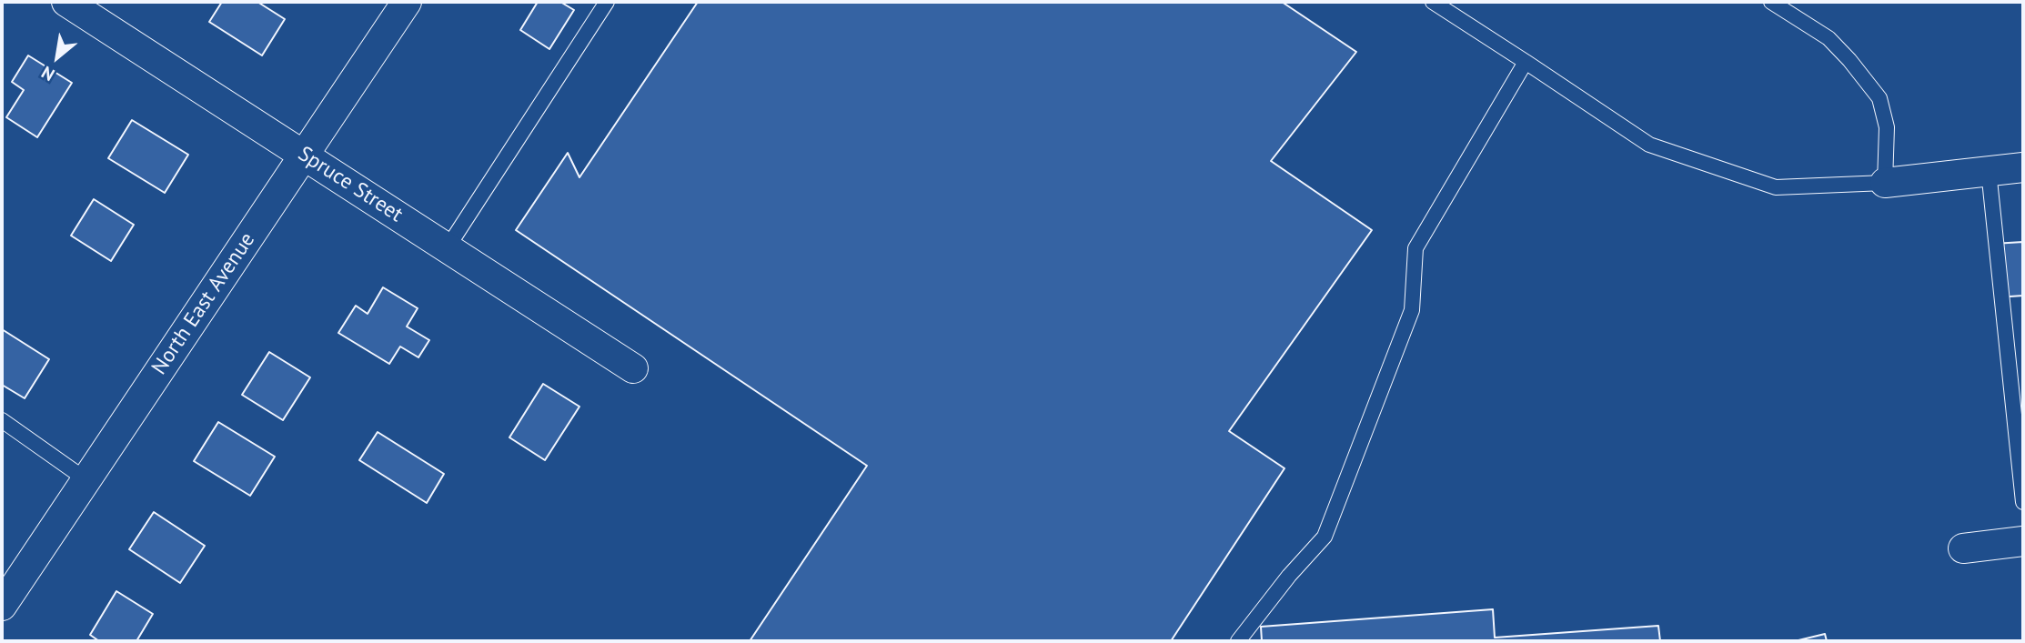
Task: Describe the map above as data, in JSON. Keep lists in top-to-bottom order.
{
  "streets": {
    "street": ["Spruce Street", "North East Avenue"]
  },
  "crossings": [
    ["Spruce Street", "North East Avenue"]
  ],
  "north": "bottom left"
}
